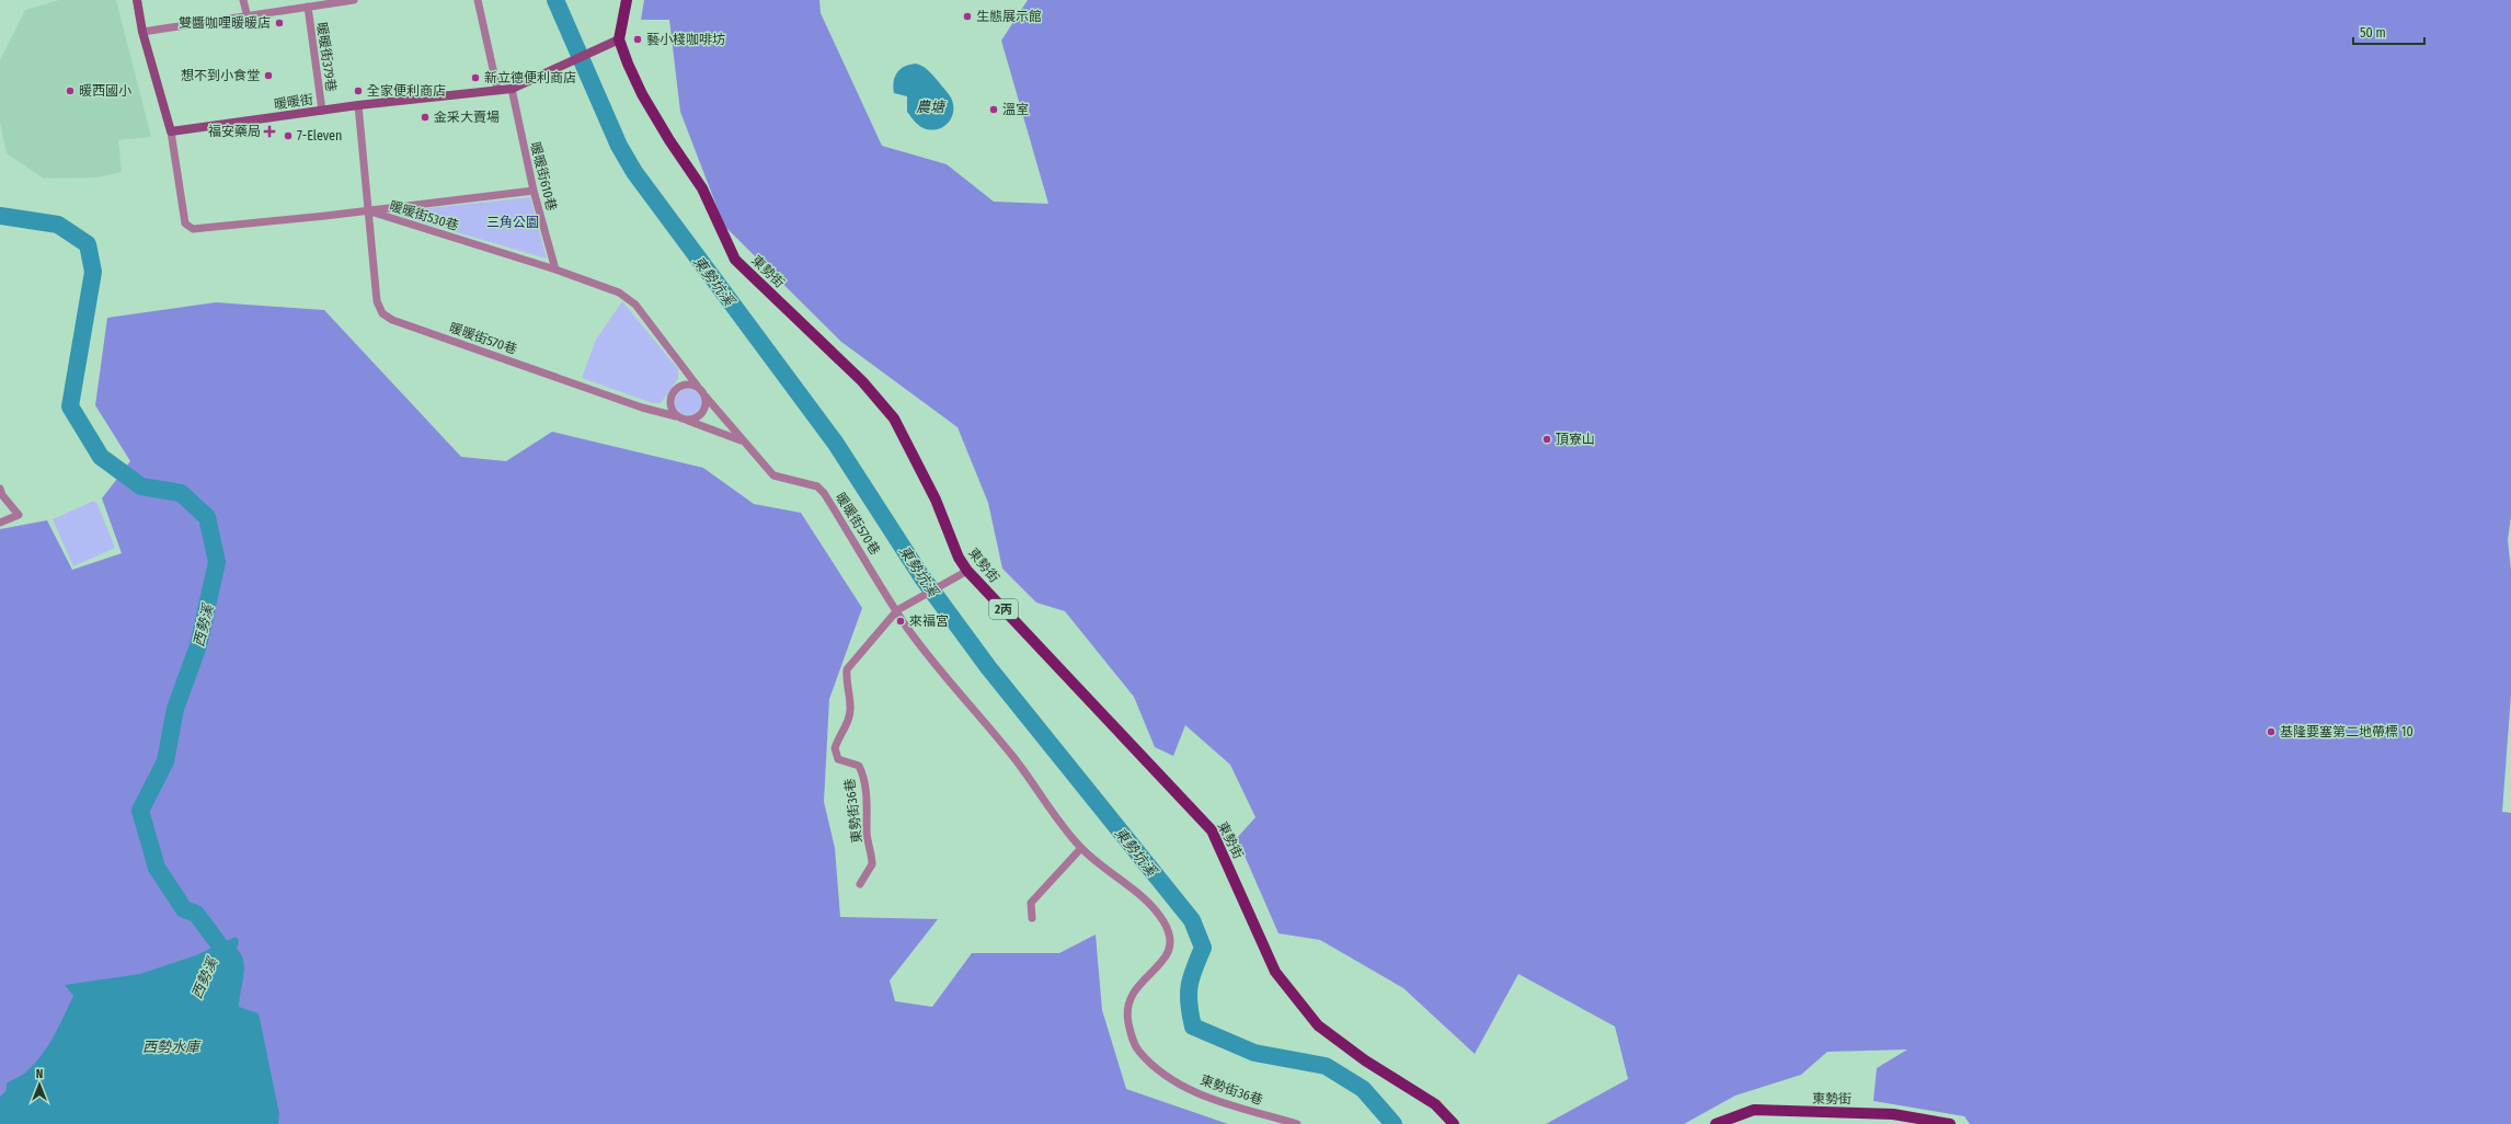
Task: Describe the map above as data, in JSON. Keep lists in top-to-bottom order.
{
  "streets": {
    "main road": ["東勢街", "2丙"],
    "street": [
      "暖暖街379巷",
      "暖暖街",
      "暖暖街610巷",
      "暖暖街530巷",
      "暖暖街570巷",
      "東勢街36巷"
    ]
  },
  "crossings": [
    ["暖暖街379巷", "暖暖街"],
    ["暖暖街", "暖暖街610巷"],
    ["暖暖街", "暖暖街530巷"],
    ["暖暖街", "東勢街"],
    ["暖暖街", "暖暖街570巷"],
    ["暖暖街610巷", "暖暖街530巷"],
    ["暖暖街530巷", "暖暖街570巷"],
    ["東勢街", "東勢街36巷"],
    ["暖暖街570巷", "東勢街36巷"]
  ],
  "water": [
    "農塘",
    "東勢坑溪",
    "西勢溪",
    "西勢水庫"
  ],
  "parks": ["三角公園"],
  "places": {
    "other": [
      "生態展示館",
      "雙醬咖哩暖暖店",
      "藝小棧咖啡坊",
      "想不到小食堂",
      "新立德便利商店",
      "暖西國小",
      "全家便利商店",
      "溫室",
      "金采大賣場",
      "7-Eleven",
      "頂寮山",
      "來福宮",
      "基隆要塞第二地帶標 10"
    ],
    "health": ["福安藥局"]
  },
  "scale_bar": "50 m",
  "north": "top"
}
